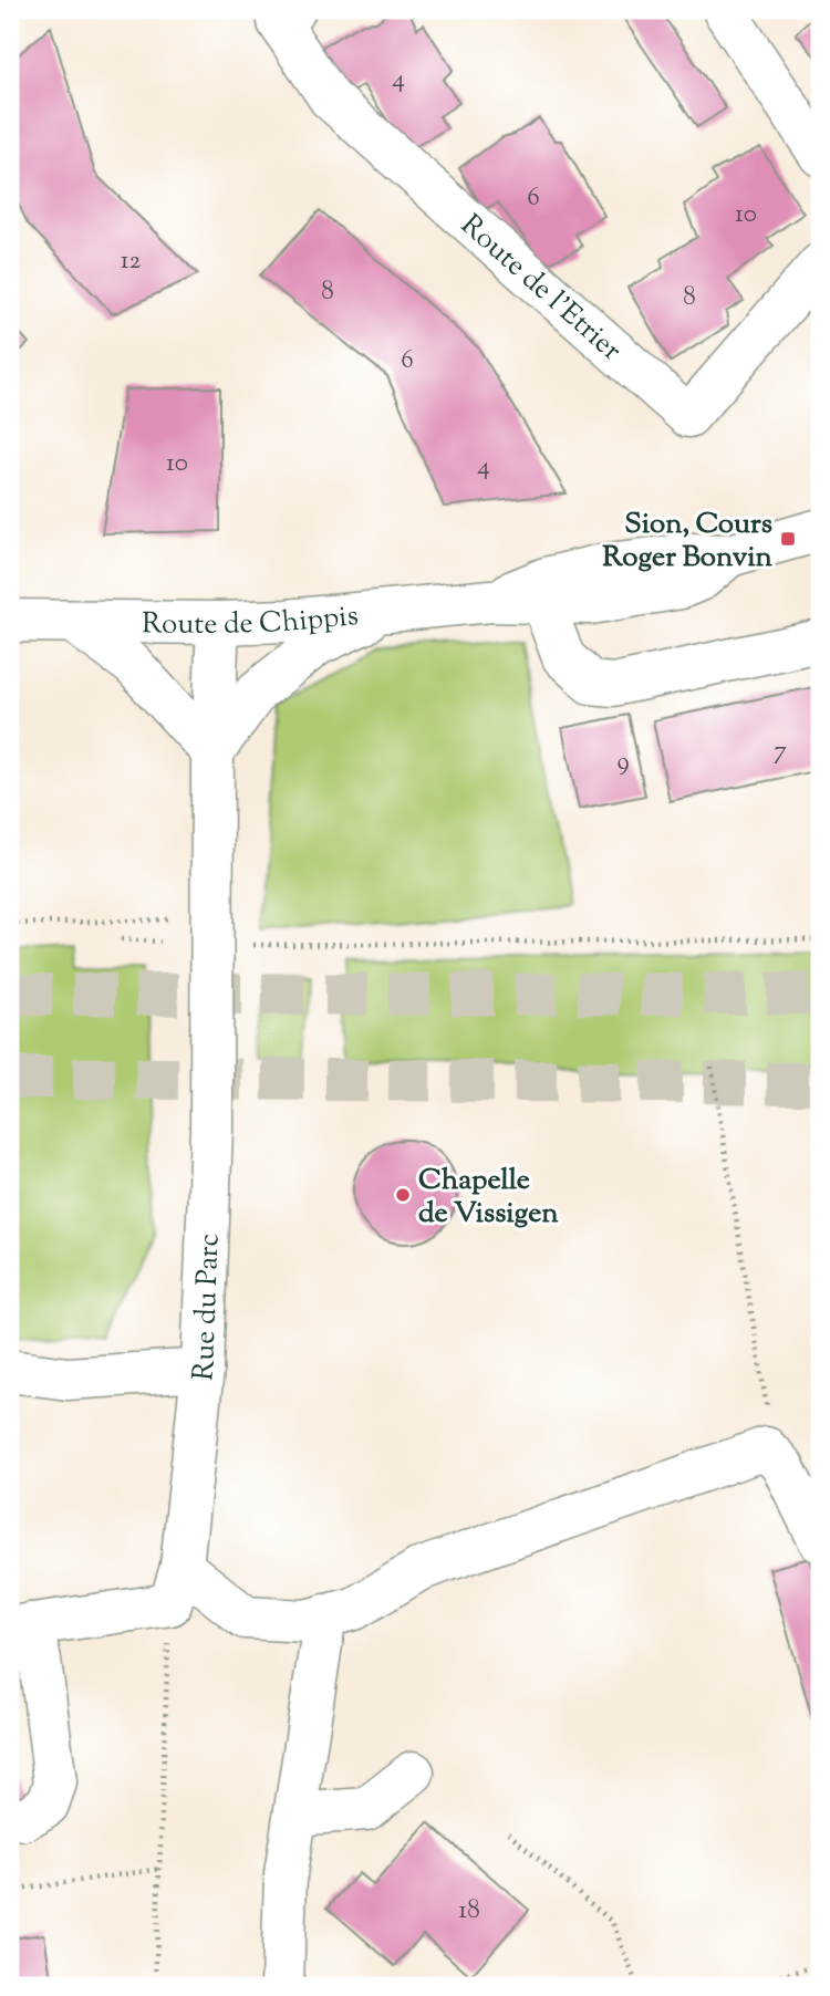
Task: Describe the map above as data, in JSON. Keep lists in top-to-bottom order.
{
  "streets": {
    "street": ["Route de l'Etrier", "Route de Chippis", "Rue du Parc"]
  },
  "crossings": [
    ["Route de Chippis", "Rue du Parc"]
  ],
  "places": {
    "transit": ["Sion, Cours Roger Bonvin"],
    "other": ["Chapelle de Vissigen"]
  },
  "house_numbers": [
    "4",
    "6",
    "10",
    "12",
    "8",
    "8",
    "6",
    "10",
    "4",
    "7",
    "9",
    "18"
  ]
}
